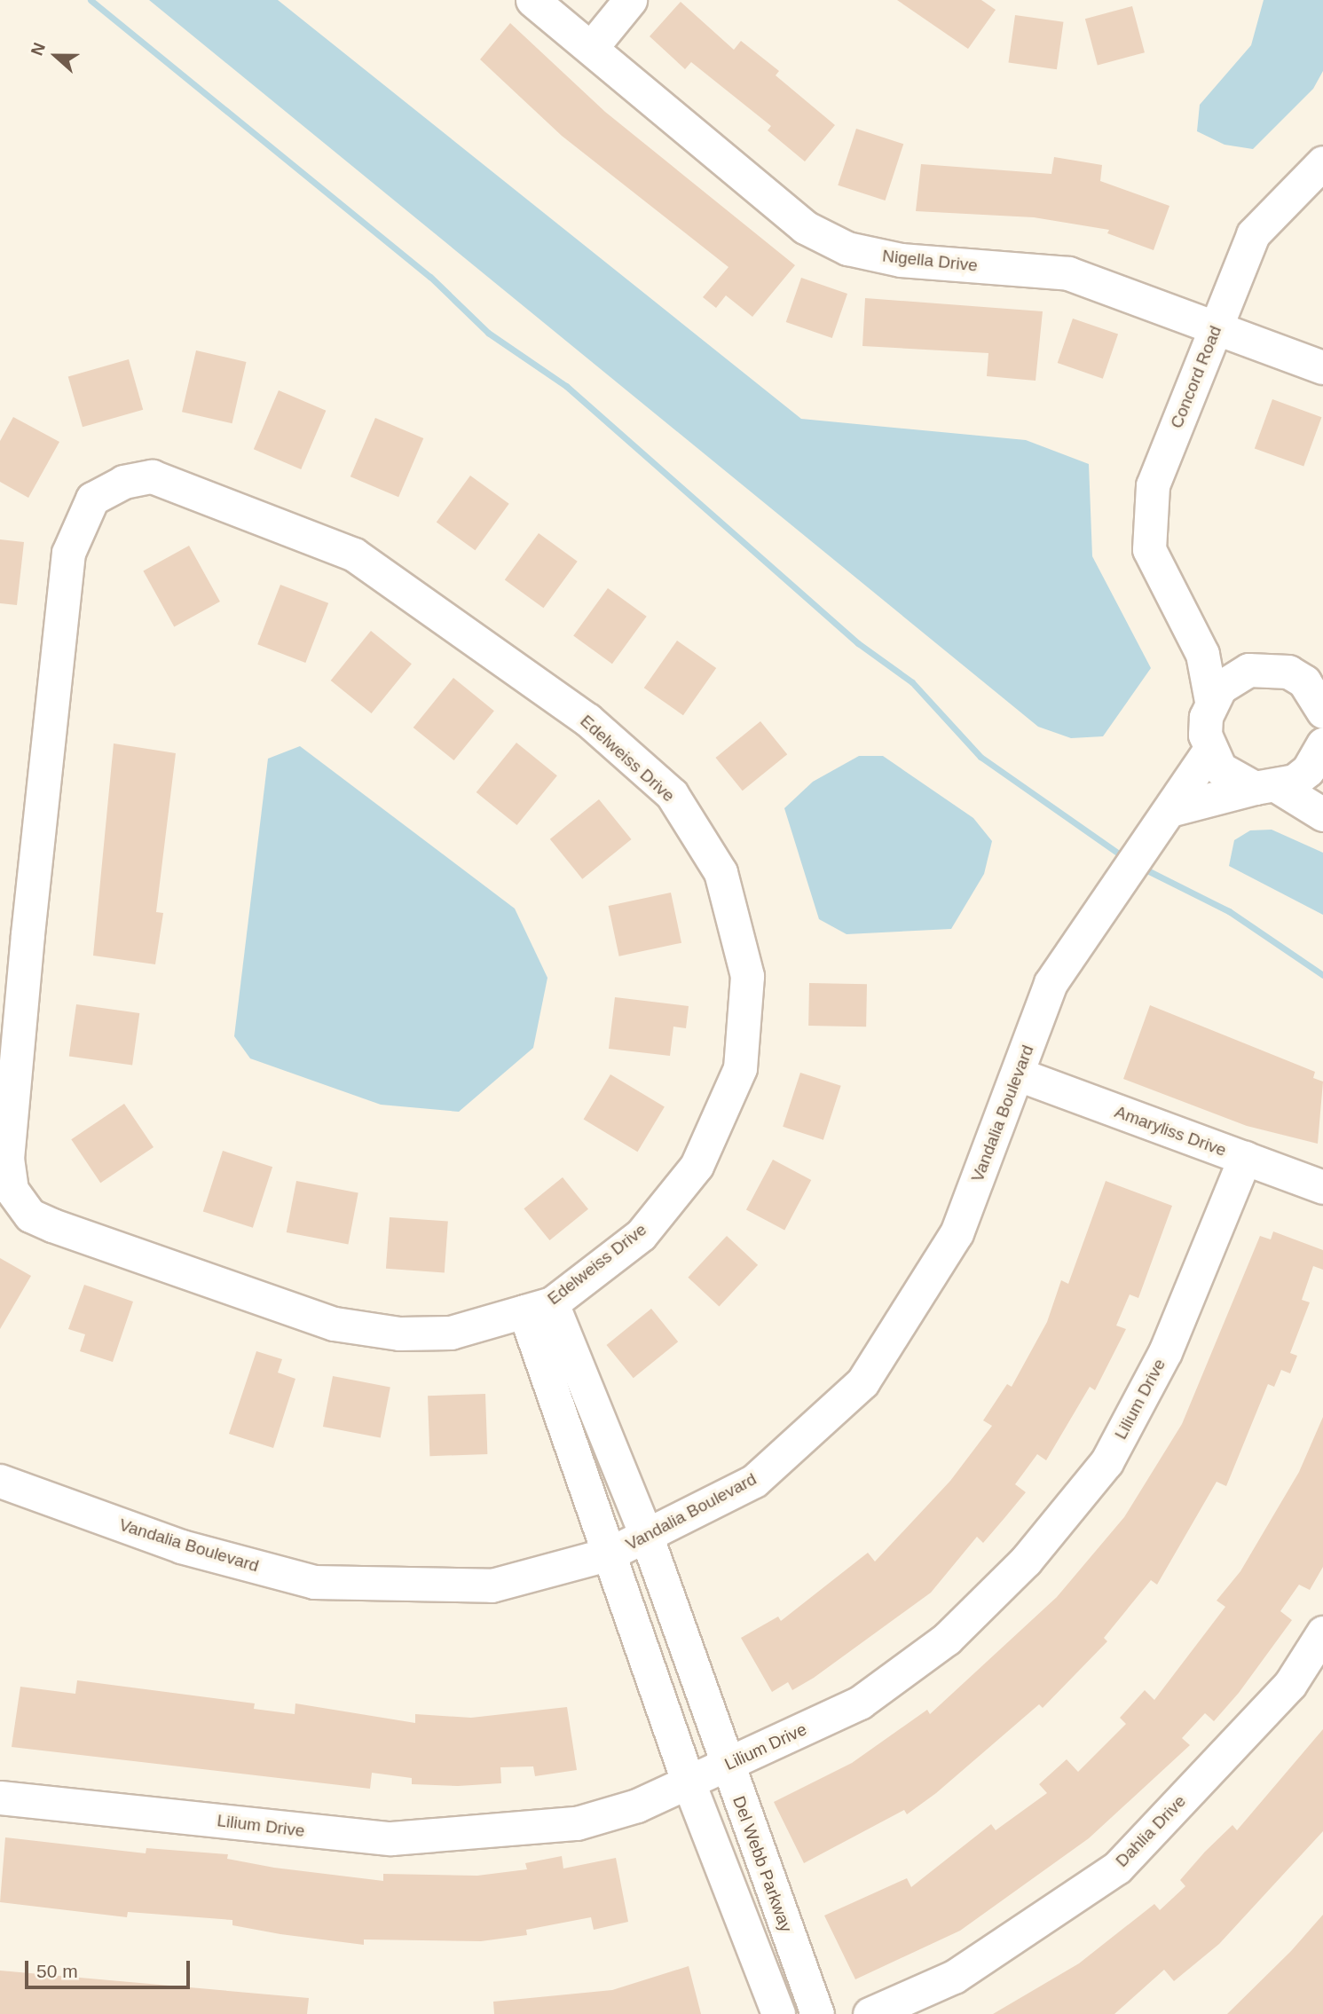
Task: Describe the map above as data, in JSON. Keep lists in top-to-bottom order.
{
  "streets": {
    "street": [
      "Nigella Drive",
      "Concord Road",
      "Edelweiss Drive",
      "Vandalia Boulevard",
      "Amaryliss Drive",
      "Lilium Drive",
      "Dahlia Drive",
      "Del Webb Parkway"
    ]
  },
  "crossings": [
    ["Nigella Drive", "Concord Road"],
    ["Concord Road", "Vandalia Boulevard"],
    ["Edelweiss Drive", "Del Webb Parkway"],
    ["Vandalia Boulevard", "Amaryliss Drive"],
    ["Vandalia Boulevard", "Del Webb Parkway"],
    ["Amaryliss Drive", "Lilium Drive"],
    ["Lilium Drive", "Del Webb Parkway"]
  ],
  "scale_bar": "50 m",
  "north": "left"
}
